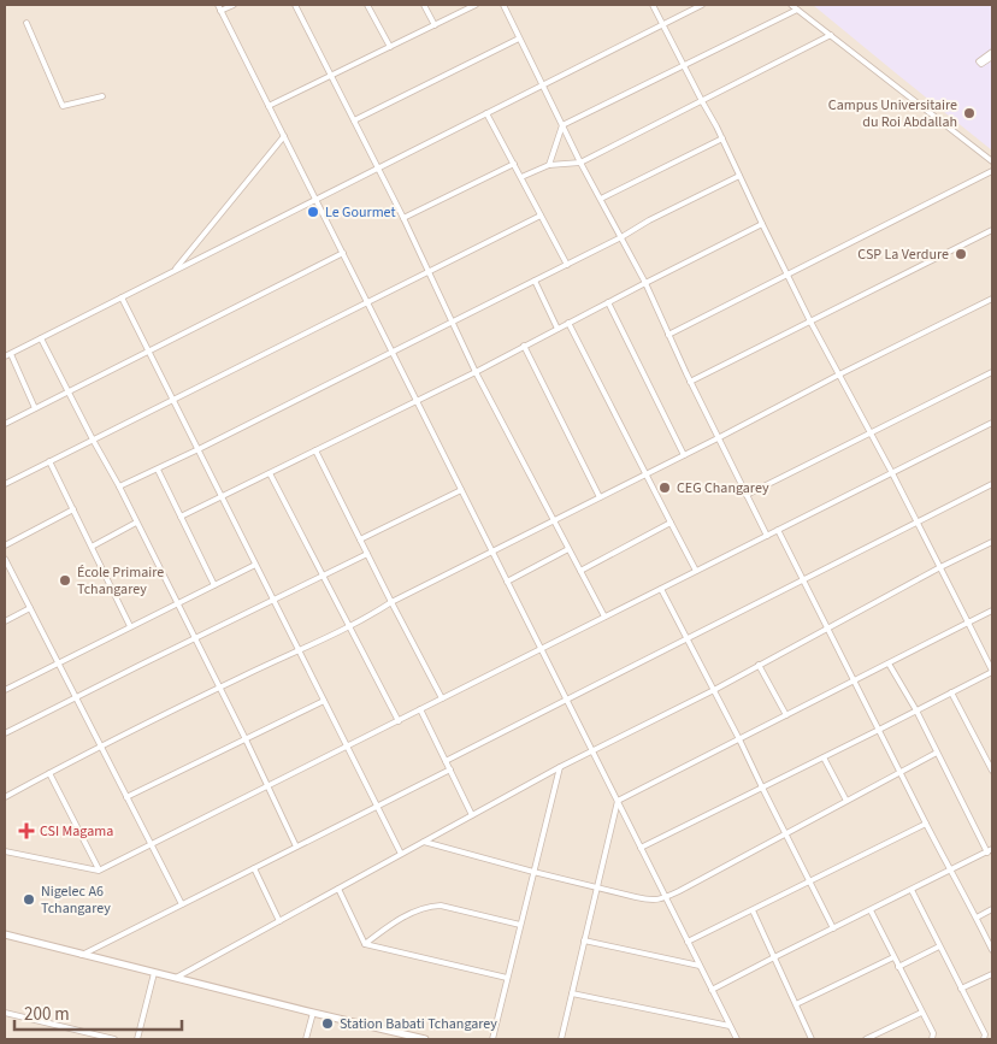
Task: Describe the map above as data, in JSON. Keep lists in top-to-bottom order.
{
  "places": {
    "other": [
      "Campus Universitaire du Roi Abdallah",
      "Le Gourmet",
      "CSP La Verdure",
      "CEG Changarey",
      "École Primaire Tchangarey",
      "Nigelec A6 Tchangarey",
      "Station Babati Tchangarey"
    ],
    "health": ["CSI Magama"]
  },
  "scale_bar": "200 m"
}
